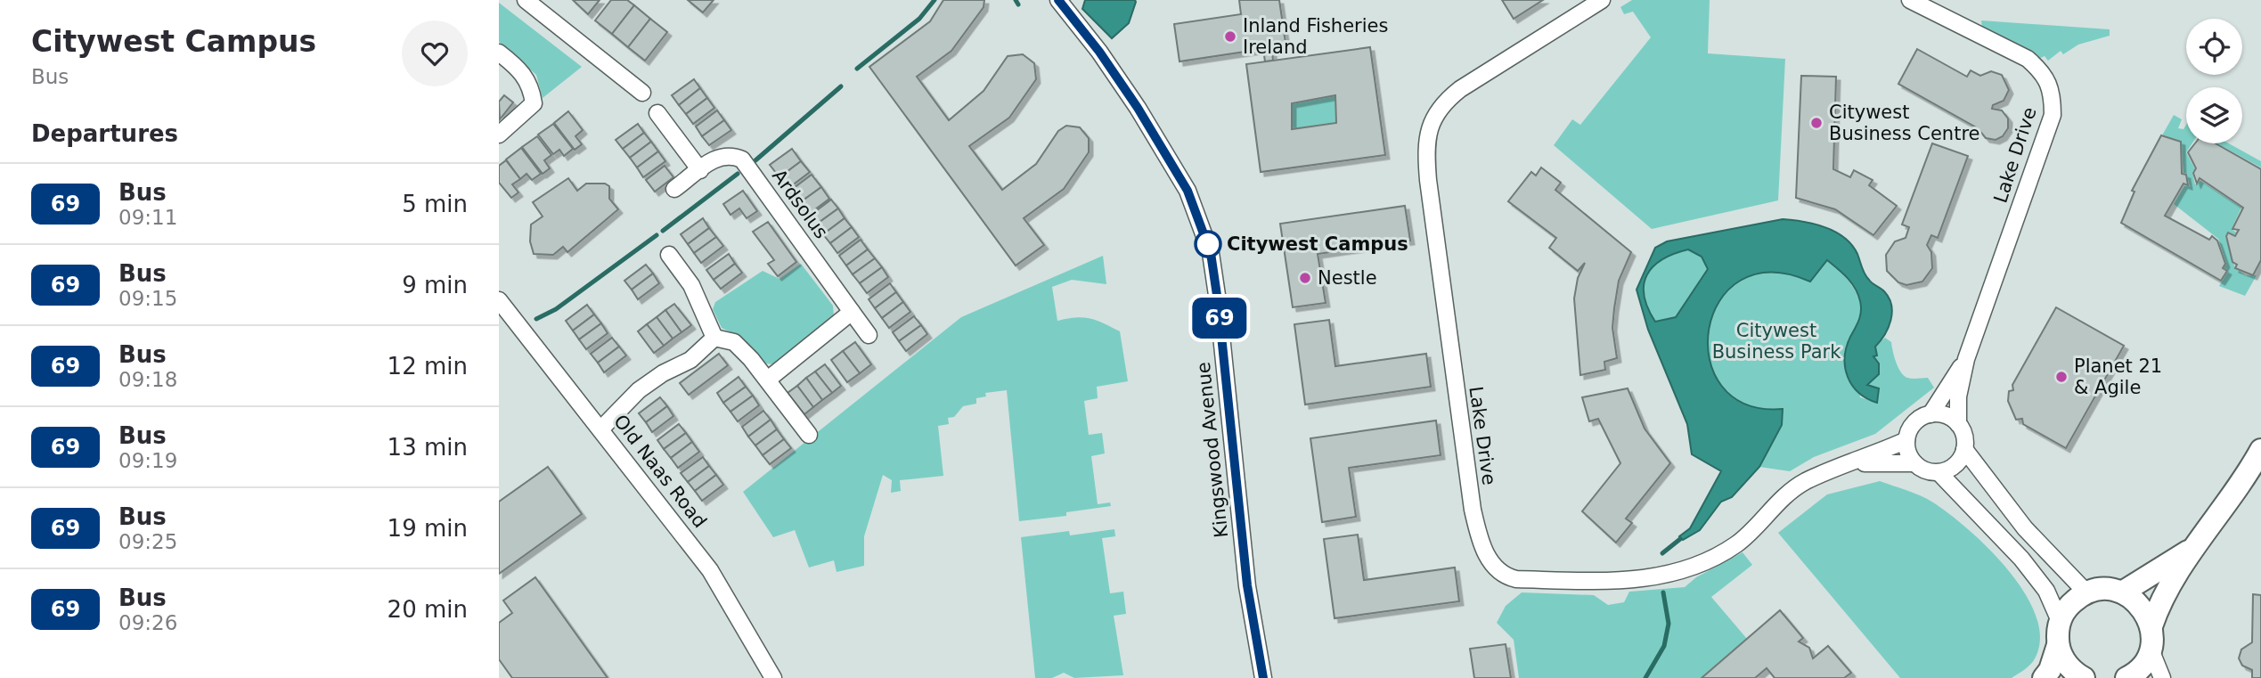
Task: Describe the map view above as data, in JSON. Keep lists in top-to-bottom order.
{
  "streets": {
    "street": [
      "Lake Drive",
      "Ardsolus",
      "Kingswood Avenue",
      "Old Naas Road"
    ]
  },
  "parks": ["Citywest Business Park"],
  "places": [
    "Inland Fisheries Ireland",
    "Citywest Business Centre",
    "Citywest Campus",
    "Nestle",
    "Planet 21 & Agile"
  ],
  "lines": ["bus line 69"],
  "page": {
    "heading": [
      ["Citywest Campus", "Bus"],
      "Departures"
    ],
    "on_map": "69",
    "list": [
      {
        "mark": "69",
        "name": "Bus",
        "note": "09:11",
        "value": "5 min"
      },
      {
        "mark": "69",
        "name": "Bus",
        "note": "09:15",
        "value": "9 min"
      },
      {
        "mark": "69",
        "name": "Bus",
        "note": "09:18",
        "value": "12 min"
      },
      {
        "mark": "69",
        "name": "Bus",
        "note": "09:19",
        "value": "13 min"
      },
      {
        "mark": "69",
        "name": "Bus",
        "note": "09:25",
        "value": "19 min"
      },
      {
        "mark": "69",
        "name": "Bus",
        "note": "09:26",
        "value": "20 min"
      }
    ]
  }
}
